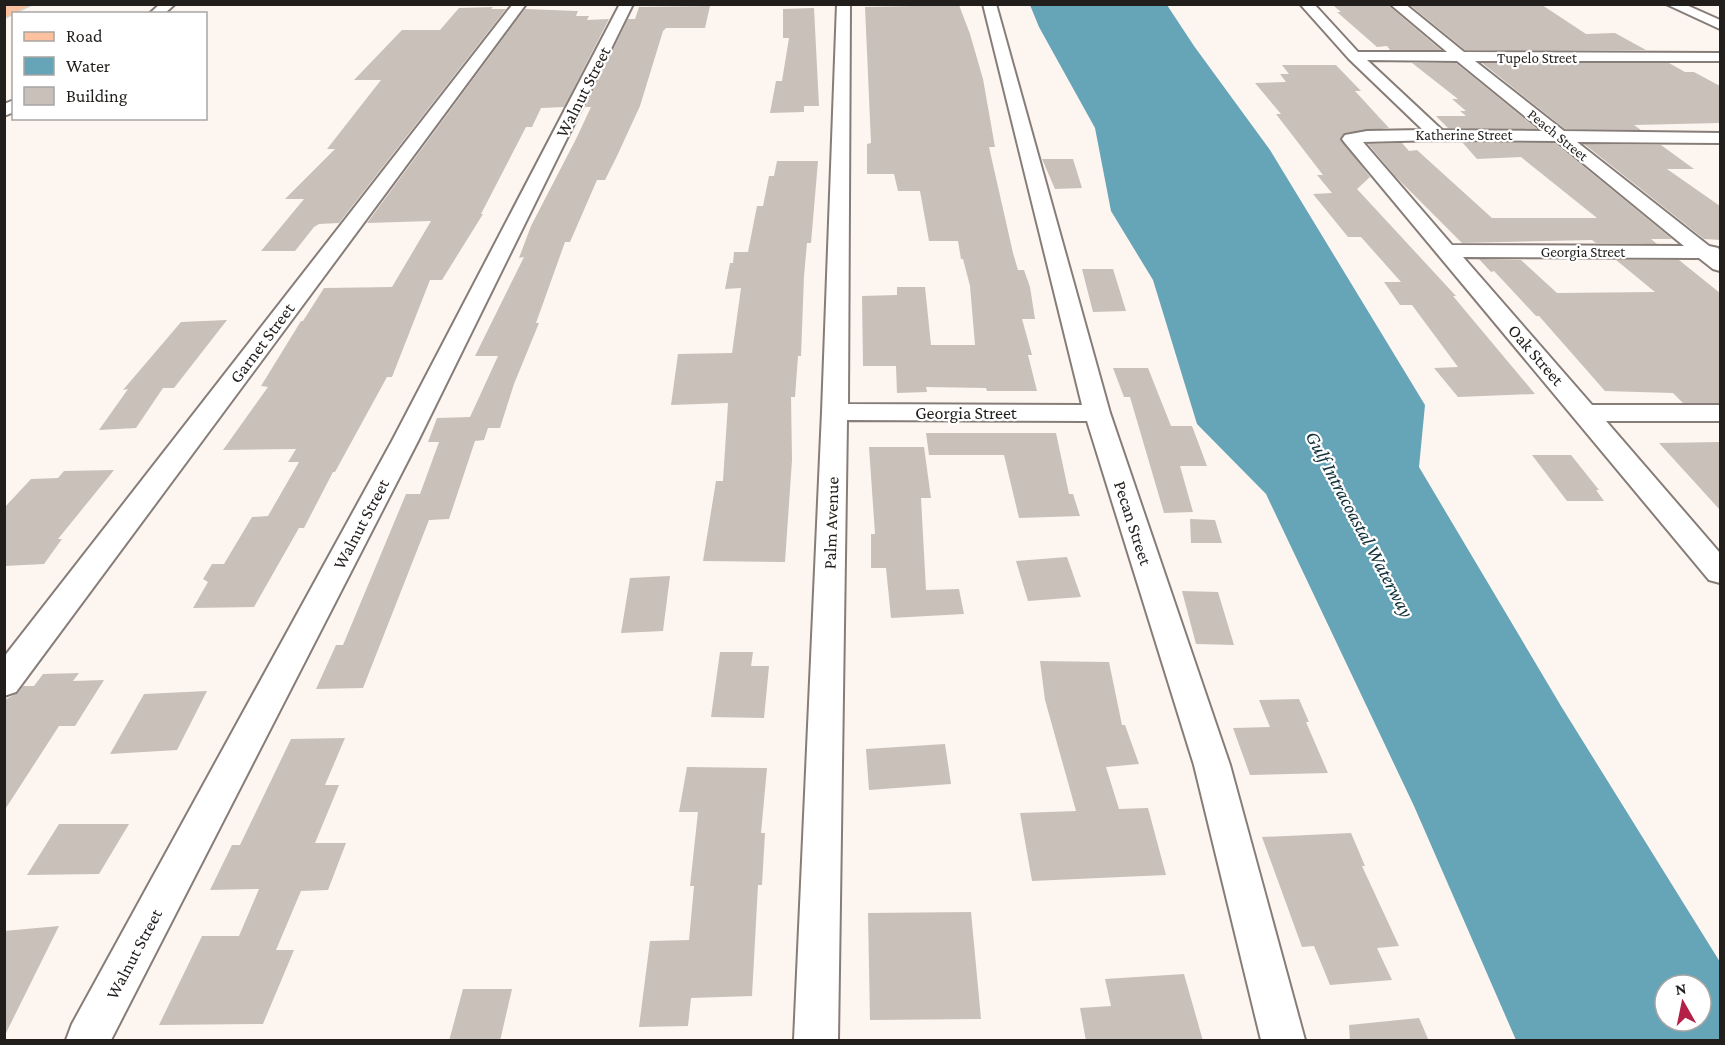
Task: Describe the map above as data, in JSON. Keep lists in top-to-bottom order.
{
  "streets": {
    "street": [
      "Tupelo Street",
      "Walnut Street",
      "Katherine Street",
      "Peach Street",
      "Georgia Street",
      "Garnet Street",
      "Oak Street",
      "Palm Avenue",
      "Pecan Street"
    ]
  },
  "crossings": [
    ["Tupelo Street", "Peach Street"],
    ["Katherine Street", "Peach Street"],
    ["Katherine Street", "Oak Street"],
    ["Peach Street", "Georgia Street"],
    ["Georgia Street", "Oak Street"],
    ["Georgia Street", "Palm Avenue"],
    ["Georgia Street", "Pecan Street"]
  ],
  "water": ["Gulf Intracoastal Waterway"],
  "legend": ["Road", "Water", "Building"],
  "north": "top"
}
